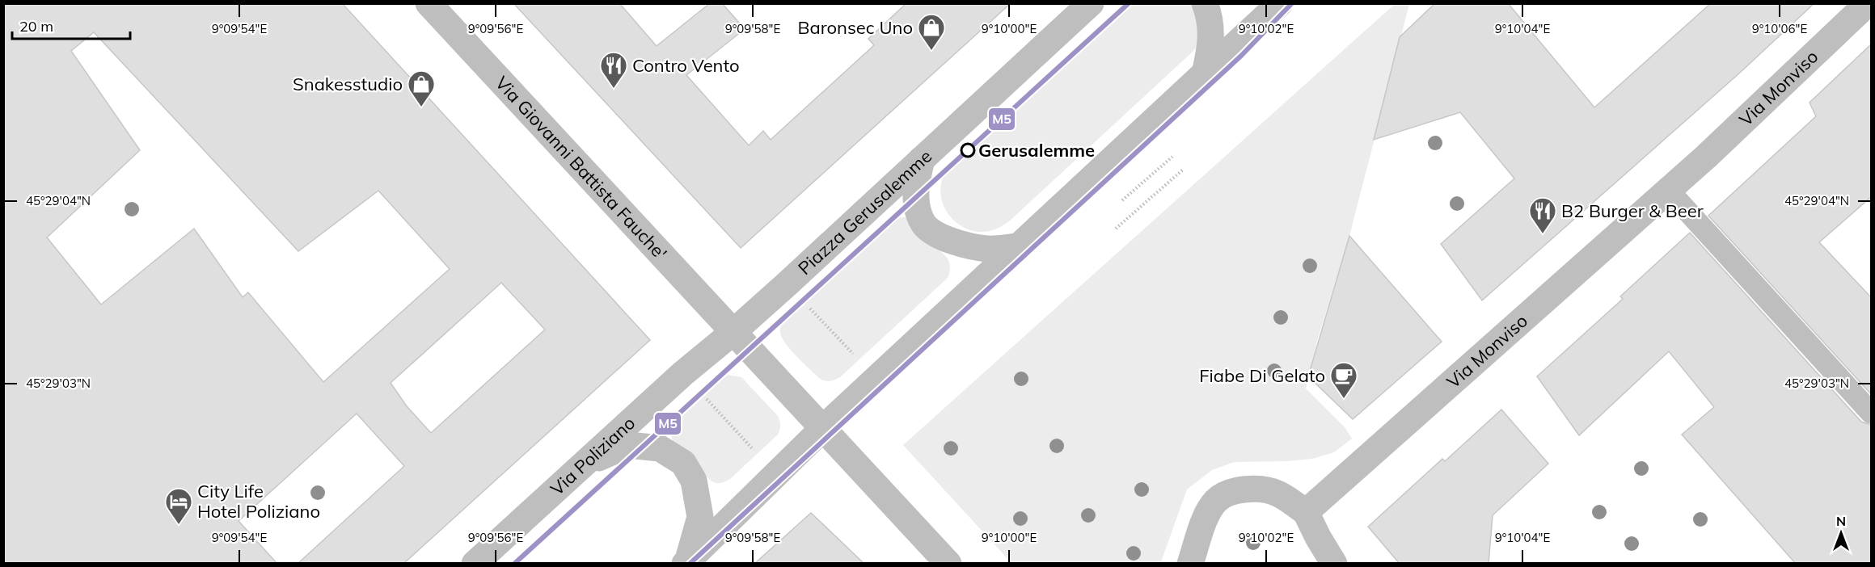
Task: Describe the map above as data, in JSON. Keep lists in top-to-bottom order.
{
  "streets": {
    "street": [
      "Via Monviso",
      "Via Giovanni Battista Fauche'",
      "Piazza Gerusalemme",
      "Via Poliziano"
    ]
  },
  "crossings": [
    ["Via Giovanni Battista Fauche'", "Piazza Gerusalemme"],
    ["Via Giovanni Battista Fauche'", "Via Poliziano"],
    ["Piazza Gerusalemme", "Via Poliziano"]
  ],
  "places": {
    "shop": ["Baronsec Uno", "Snakesstudio"],
    "restaurant": ["Contro Vento", "B2 Burger & Beer"],
    "other": ["Gerusalemme"],
    "cafe": ["Fiabe Di Gelato"],
    "hotel": ["City Life Hotel Poliziano"]
  },
  "lines": ["transit line M5"],
  "scale_bar": "20 m",
  "north": "top",
  "coordinates": [
    "9°09'54\"E",
    "9°09'56\"E",
    "9°09'58\"E",
    "9°10'00\"E",
    "9°10'02\"E",
    "9°10'04\"E",
    "9°10'06\"E",
    "45°29'04\"N",
    "45°29'03\"N"
  ]
}
